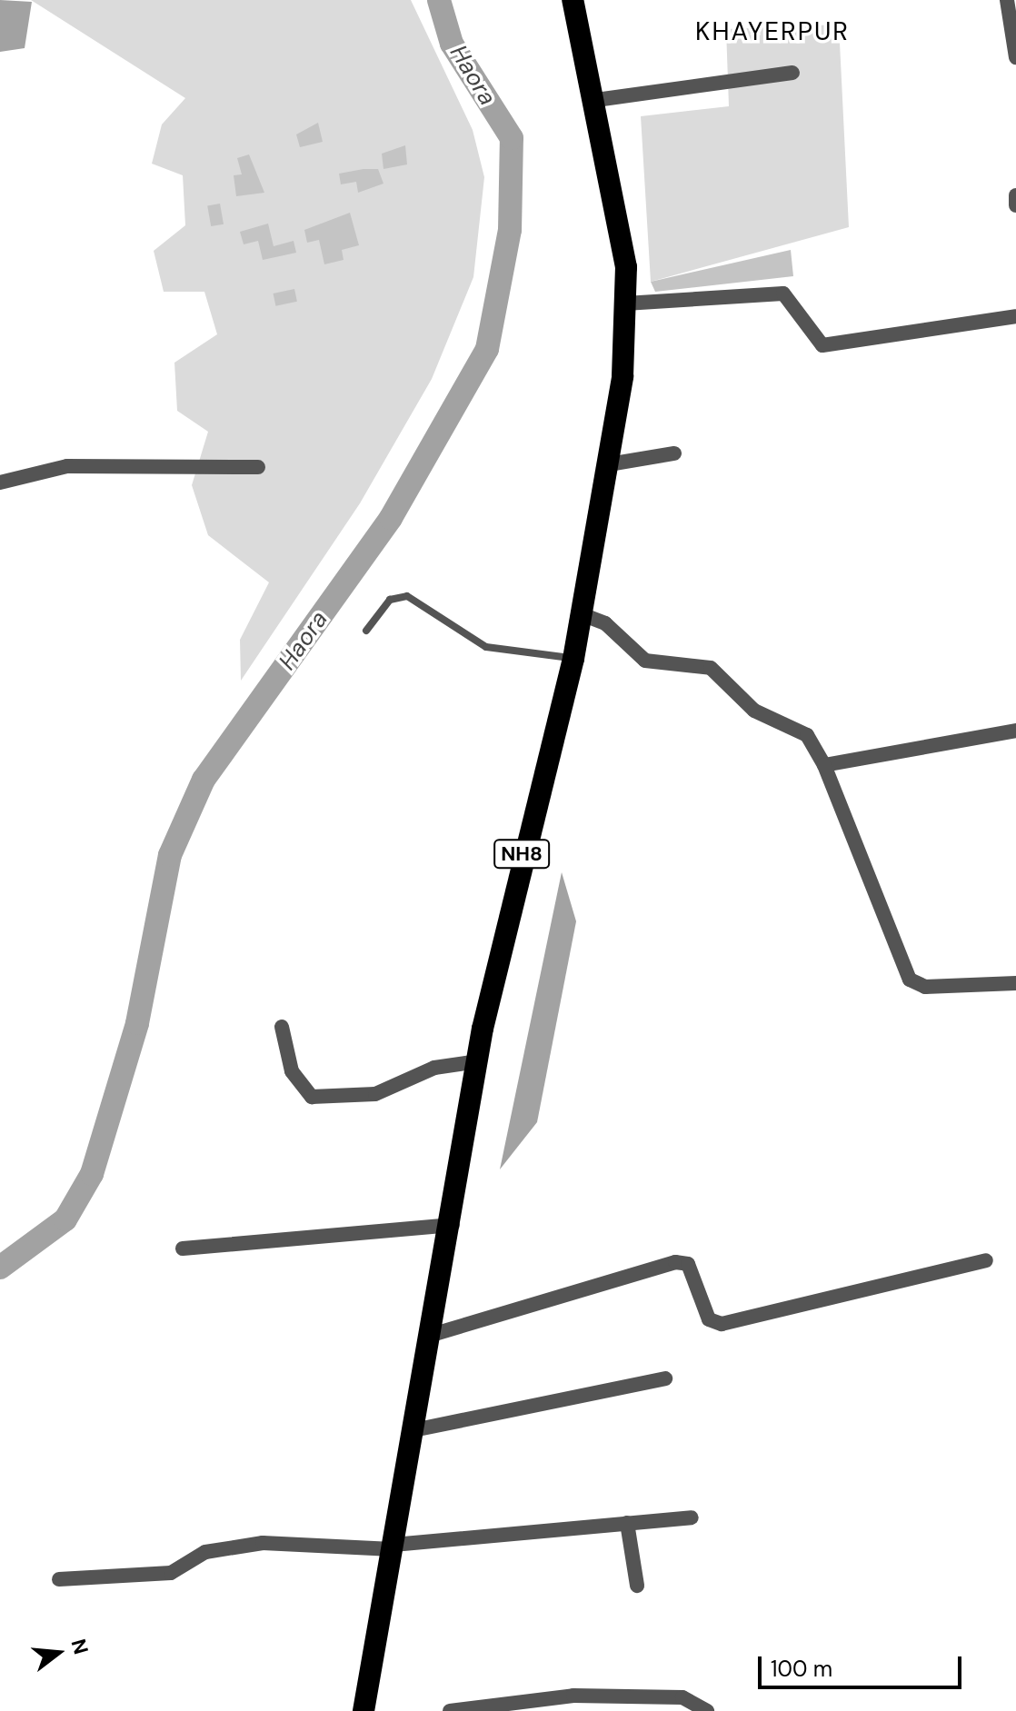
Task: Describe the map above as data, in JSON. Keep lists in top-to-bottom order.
{
  "streets": {
    "highway": ["NH8"]
  },
  "districts": ["KHAYERPUR"],
  "water": ["Haora"],
  "scale_bar": "100 m",
  "north": "right"
}
